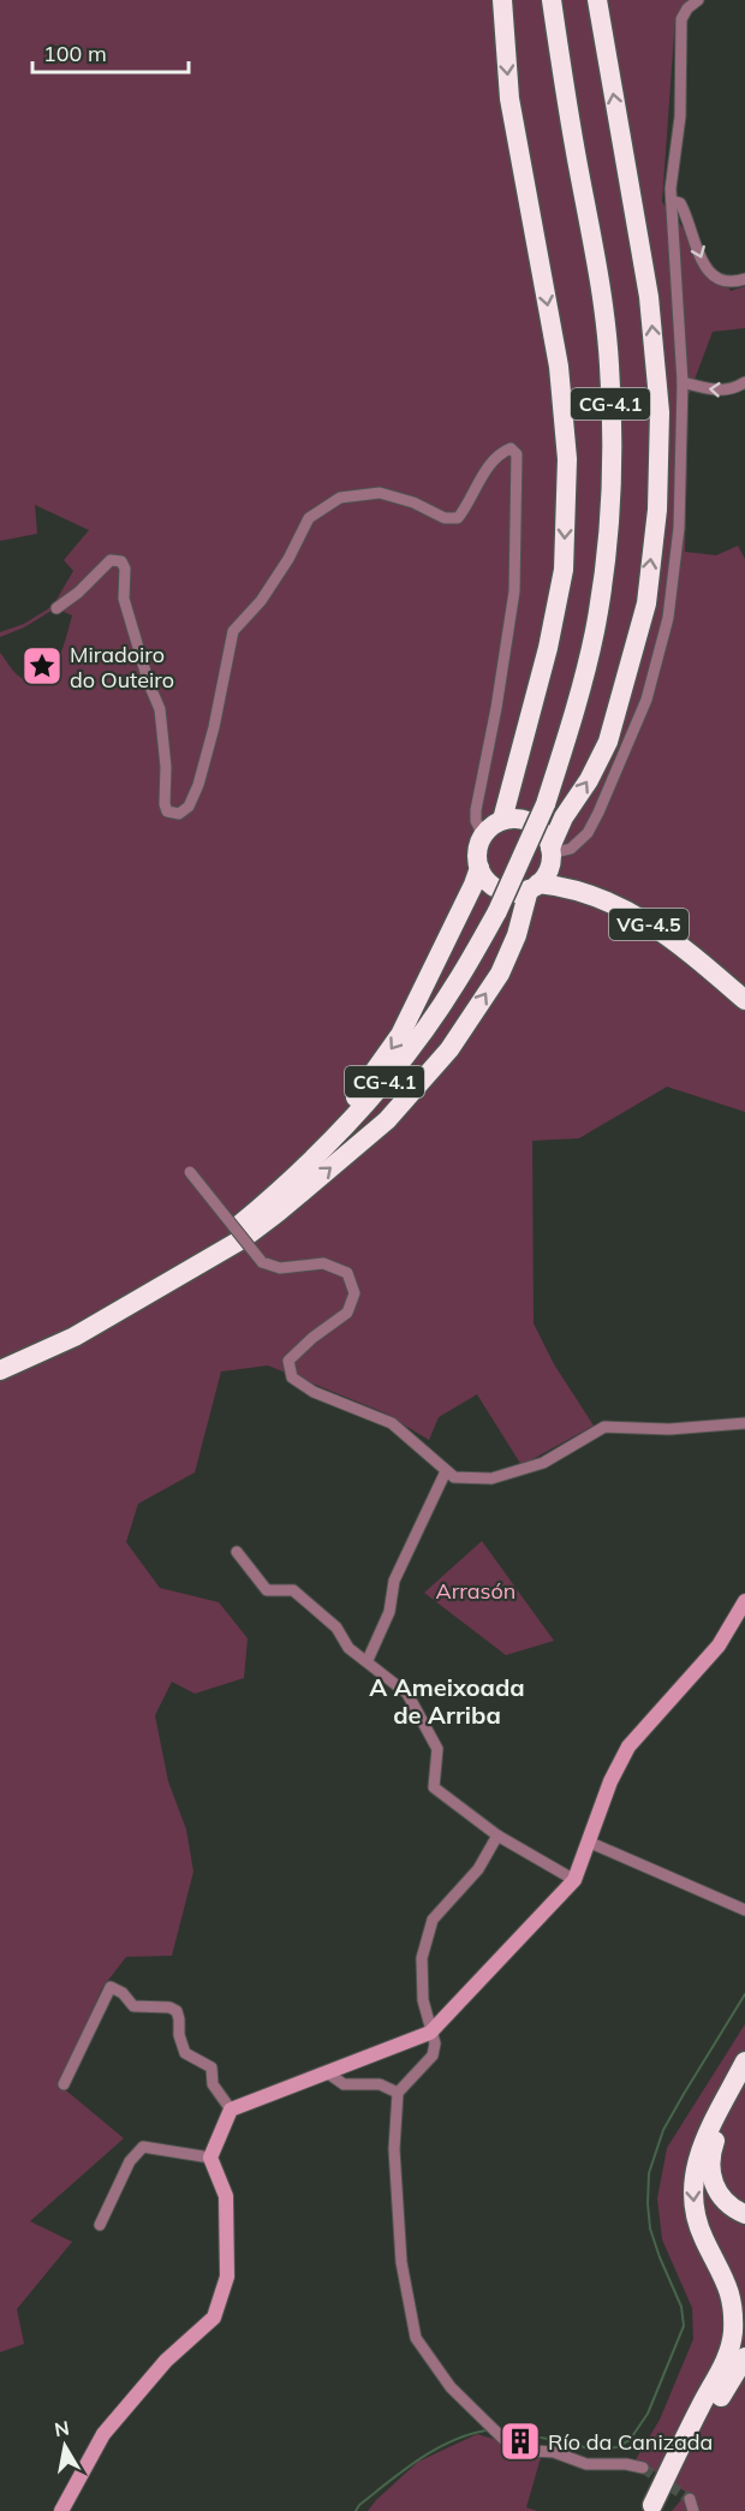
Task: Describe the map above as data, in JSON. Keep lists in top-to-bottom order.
{
  "streets": {
    "highway": ["CG-4.1", "VG-4.5"]
  },
  "districts": ["A Ameixoada de Arriba"],
  "parks": ["Arrasón"],
  "places": {
    "place": ["Miradoiro do Outeiro"],
    "building": ["Río da Canizada"]
  },
  "scale_bar": "100 m",
  "north": "top"
}
